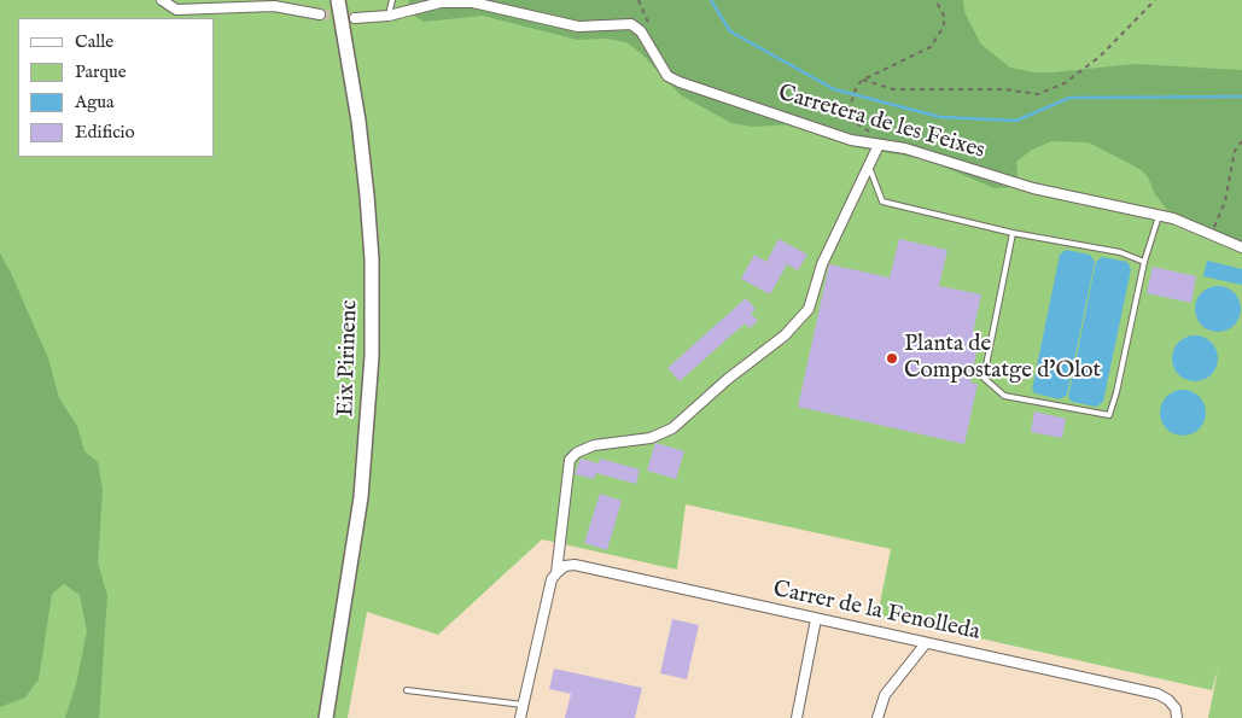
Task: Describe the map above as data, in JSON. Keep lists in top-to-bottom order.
{
  "streets": {
    "main road": ["Eix Pirinenc"],
    "street": ["Carretera de les Feixes", "Carrer de la Fenolleda"]
  },
  "places": ["Planta de Compostatge d'Olot"],
  "legend": [
    "Calle",
    "Parque",
    "Agua",
    "Edificio"
  ]
}
